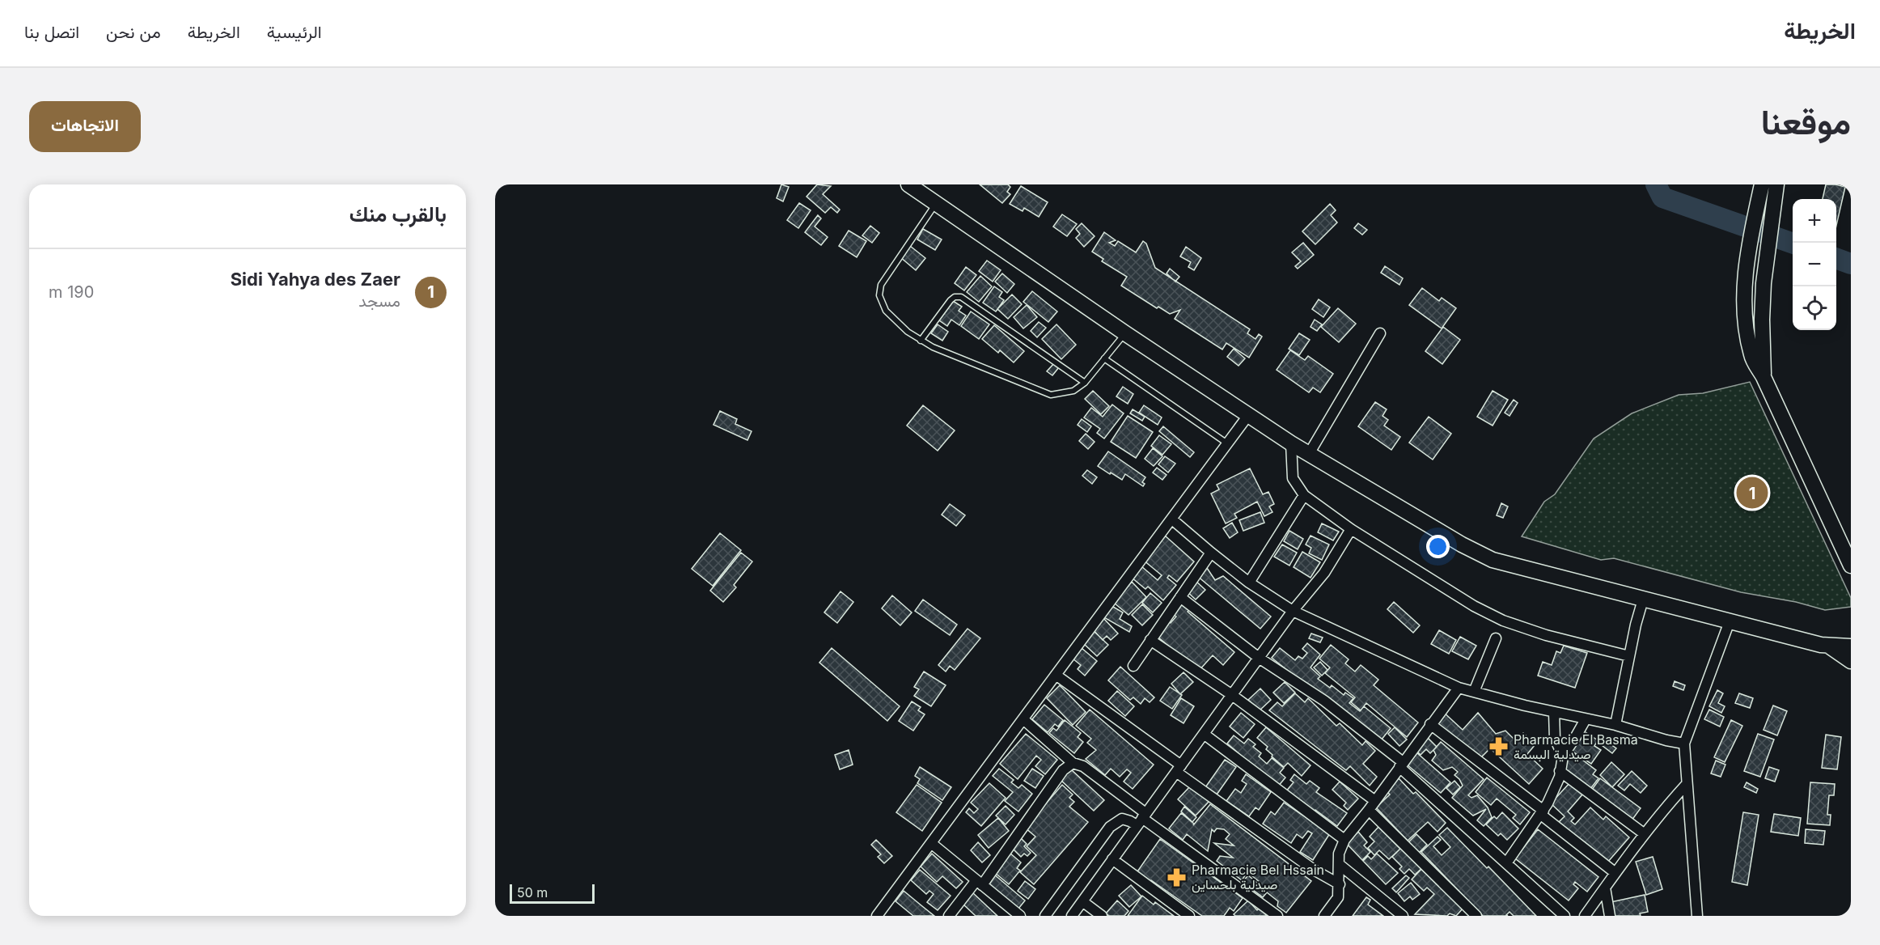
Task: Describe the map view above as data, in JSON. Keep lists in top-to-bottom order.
{
  "places": {
    "pharmacy": ["Pharmacie El Basma صيدلية البسمة", "Pharmacie Bel Hssain صيدلية بلحساين"]
  },
  "scale_bar": "50 m",
  "page": {
    "header": "الخريطة",
    "nav": [
      "الرئيسية",
      "الخريطة",
      "من نحن",
      "اتصل بنا"
    ],
    "title": "موقعنا",
    "buttons": "الاتجاهات",
    "heading": "بالقرب منك",
    "map_buttons": ["+", "−"],
    "list": [
      {
        "mark": "1",
        "name": "Sidi Yahya des Zaer",
        "note": "مسجد",
        "value": "190 m"
      }
    ],
    "pins": "1",
    "scale": "50 m"
  }
}
